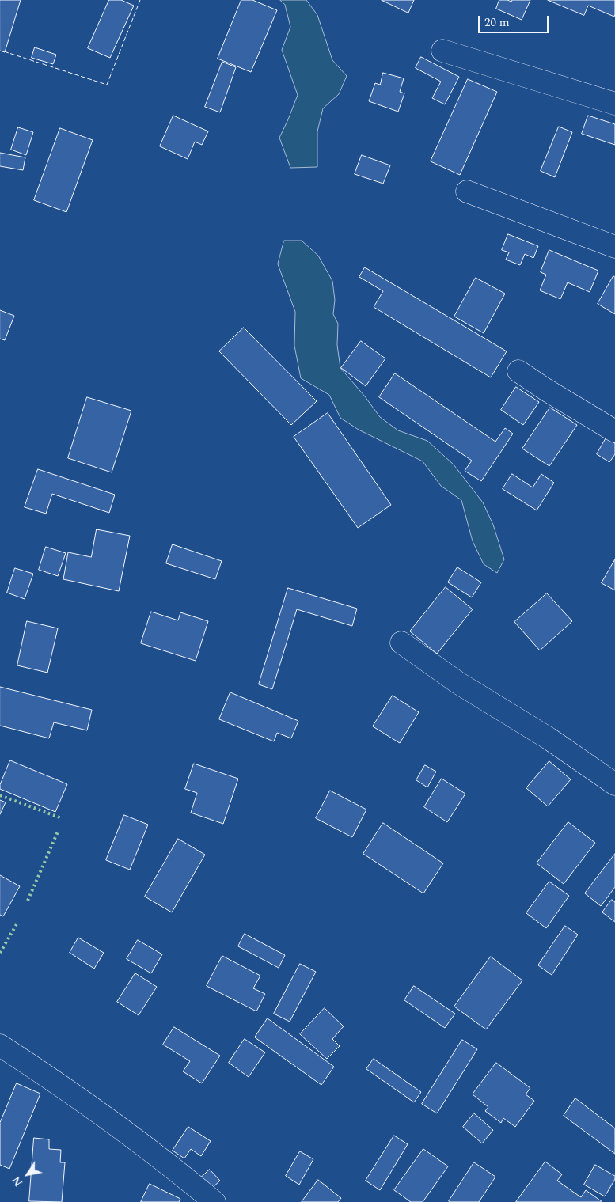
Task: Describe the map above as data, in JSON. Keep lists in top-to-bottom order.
{
  "scale_bar": "20 m",
  "north": "bottom left"
}
